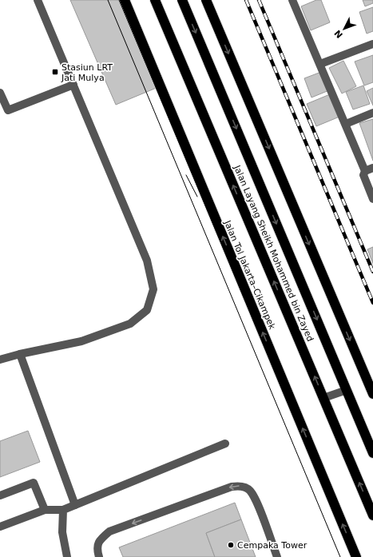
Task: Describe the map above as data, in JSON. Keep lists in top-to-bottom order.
{
  "streets": {
    "highway": ["Jalan Layang Sheikh Mohammed bin Zayed", "Jalan Tol Jakarta–Cikampek"]
  },
  "places": {
    "transit": ["Stasiun LRT Jati Mulya"],
    "other": ["Cempaka Tower"]
  },
  "north": "bottom left"
}
